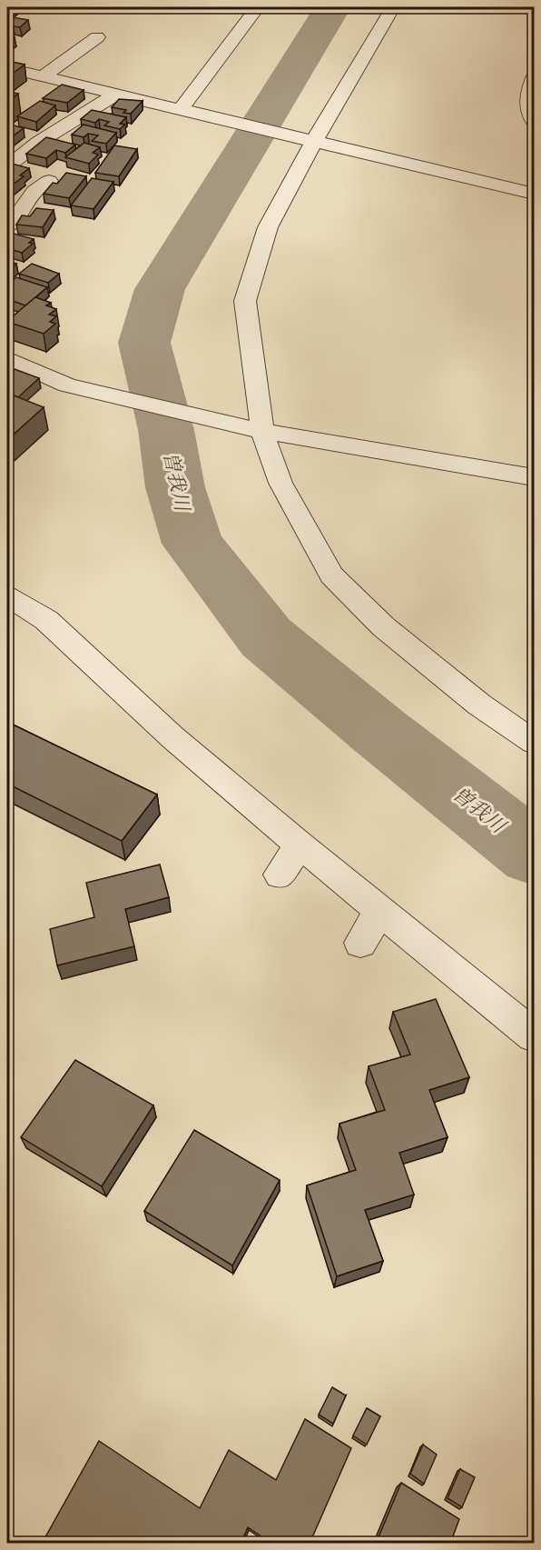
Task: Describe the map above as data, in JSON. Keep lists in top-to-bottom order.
{
  "water": ["曽我川"]
}
